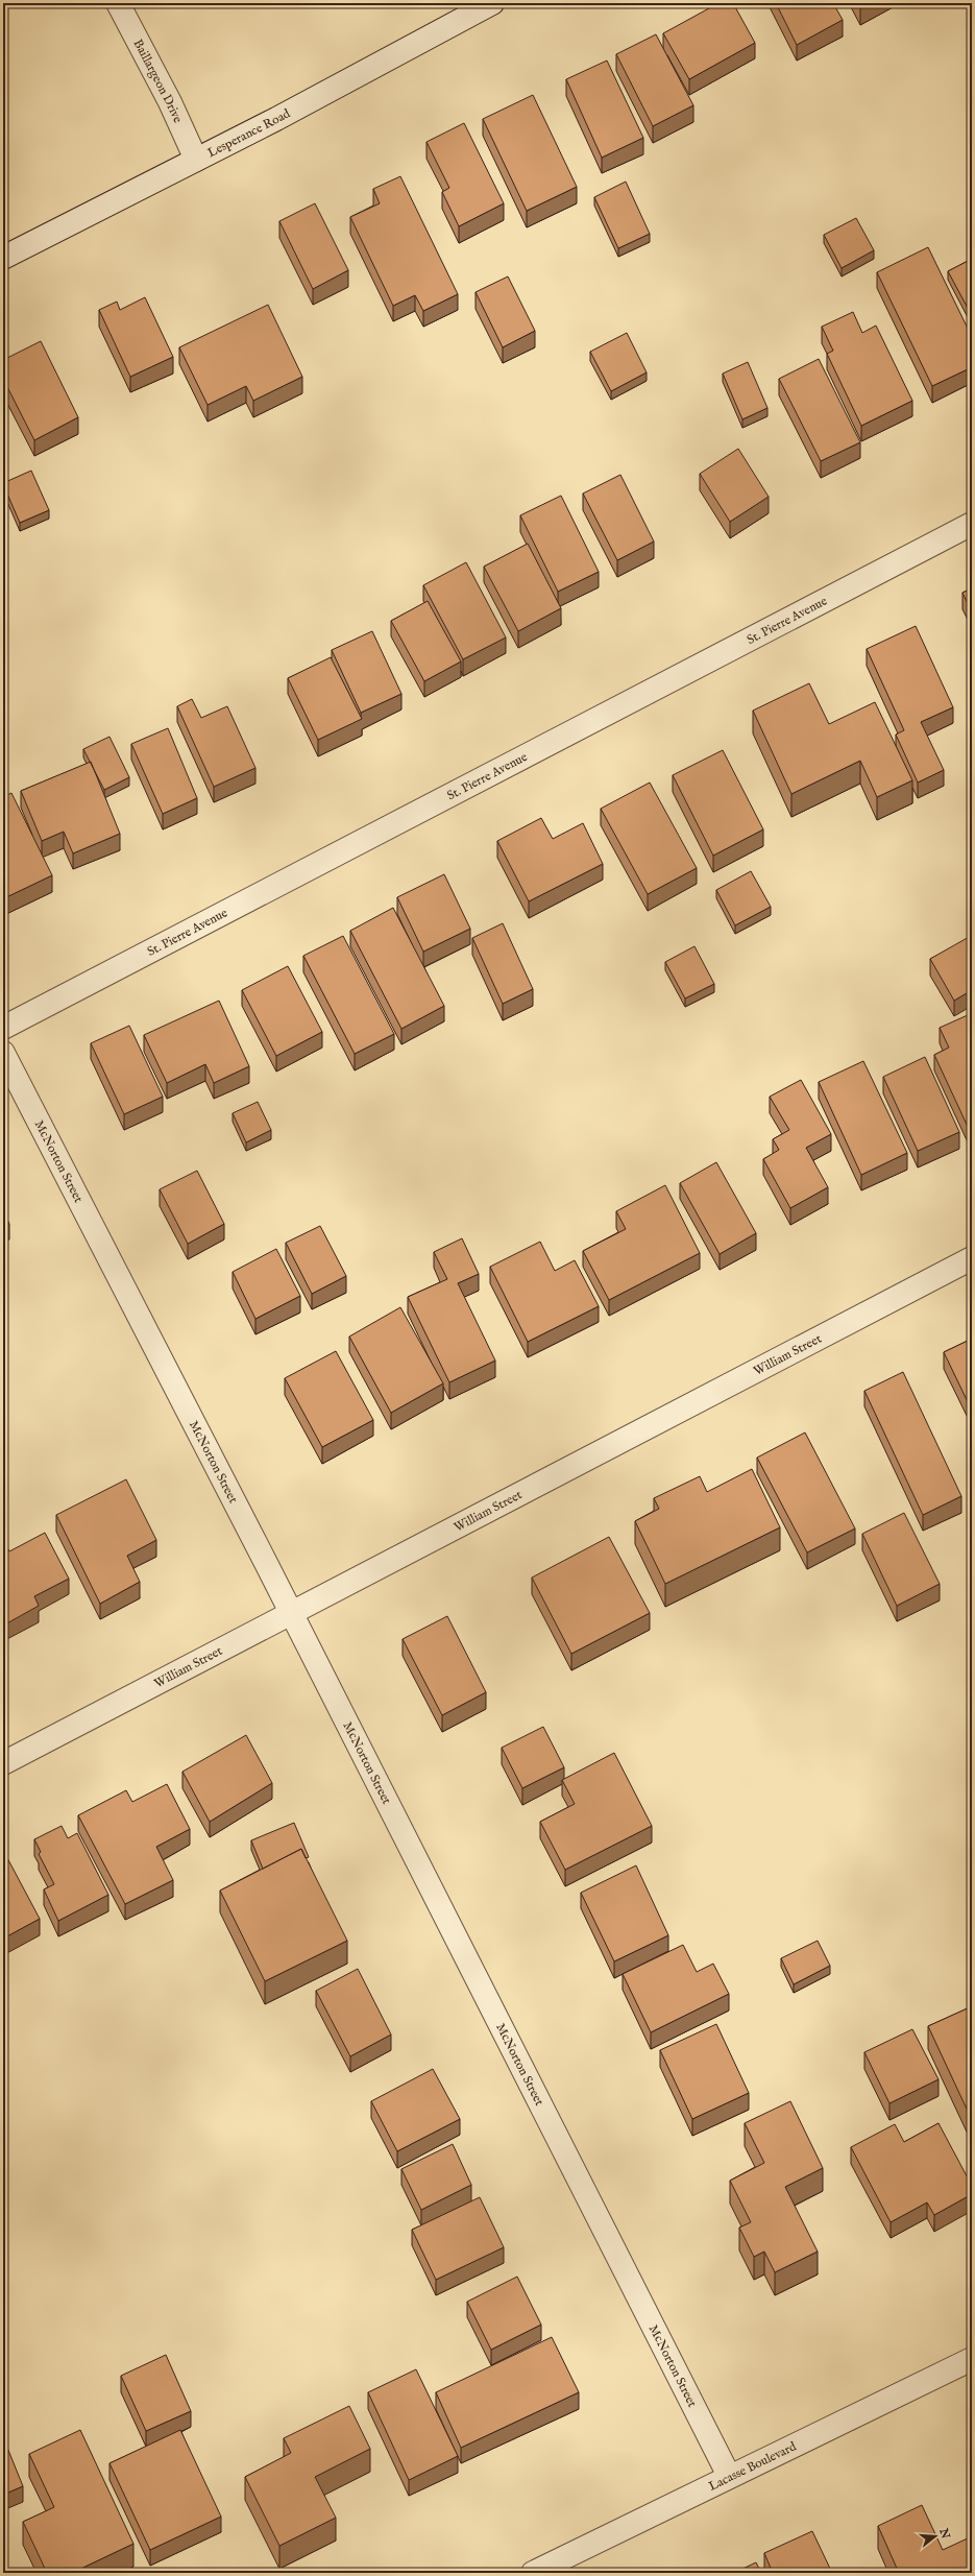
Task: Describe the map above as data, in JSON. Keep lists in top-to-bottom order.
{
  "streets": {
    "street": [
      "Baillargeon Drive",
      "Lesperance Road",
      "St. Pierre Avenue",
      "McNorton Street",
      "William Street",
      "Lacasse Boulevard"
    ]
  },
  "crossings": [
    ["Baillargeon Drive", "Lesperance Road"],
    ["McNorton Street", "William Street"],
    ["McNorton Street", "Lacasse Boulevard"]
  ],
  "north": "right"
}
